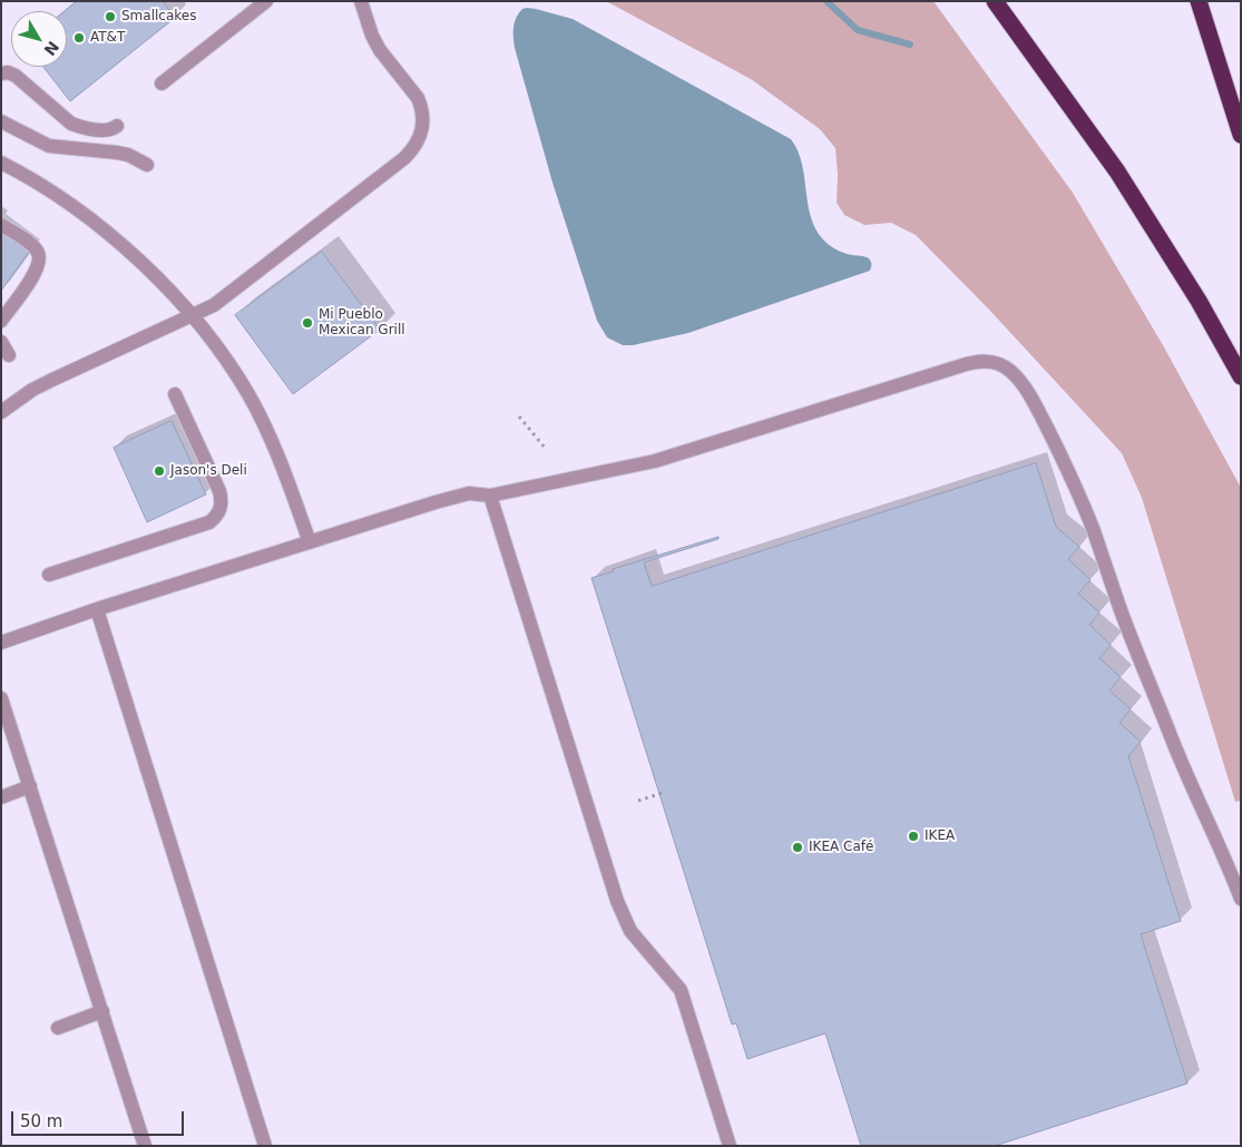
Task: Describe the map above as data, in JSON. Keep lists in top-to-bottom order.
{
  "places": [
    "Smallcakes",
    "AT&T",
    "Mi Pueblo Mexican Grill",
    "Jason's Deli",
    "IKEA",
    "IKEA Café"
  ],
  "scale_bar": "50 m",
  "north": "bottom right"
}
